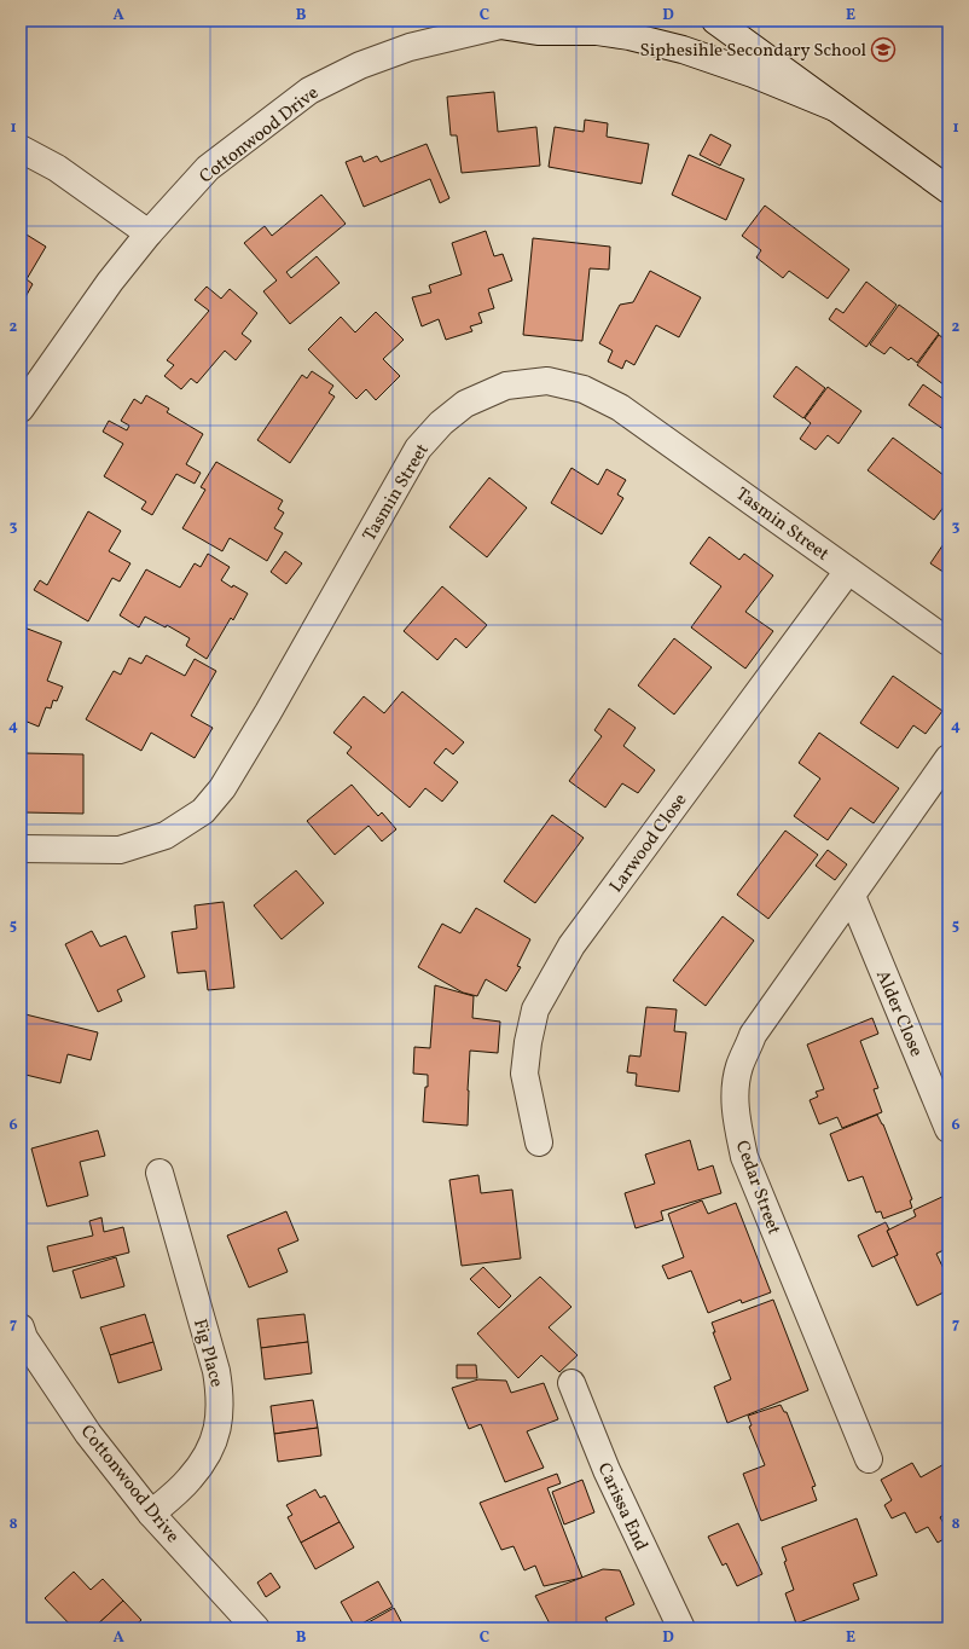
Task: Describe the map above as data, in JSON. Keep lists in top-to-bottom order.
{
  "streets": {
    "street": [
      "Cottonwood Drive",
      "Tasmin Street",
      "Larwood Close",
      "Alder Close",
      "Cedar Street",
      "Fig Place",
      "Carissa End"
    ]
  },
  "crossings": [
    ["Cottonwood Drive", "Fig Place"],
    ["Tasmin Street", "Larwood Close"],
    ["Alder Close", "Cedar Street"]
  ],
  "places": {
    "school or university": ["Siphesihle Secondary School"]
  },
  "grid": {
    "columns": [
      "A",
      "B",
      "C",
      "D",
      "E"
    ],
    "rows": [
      "1",
      "2",
      "3",
      "4",
      "5",
      "6",
      "7",
      "8"
    ]
  }
}
